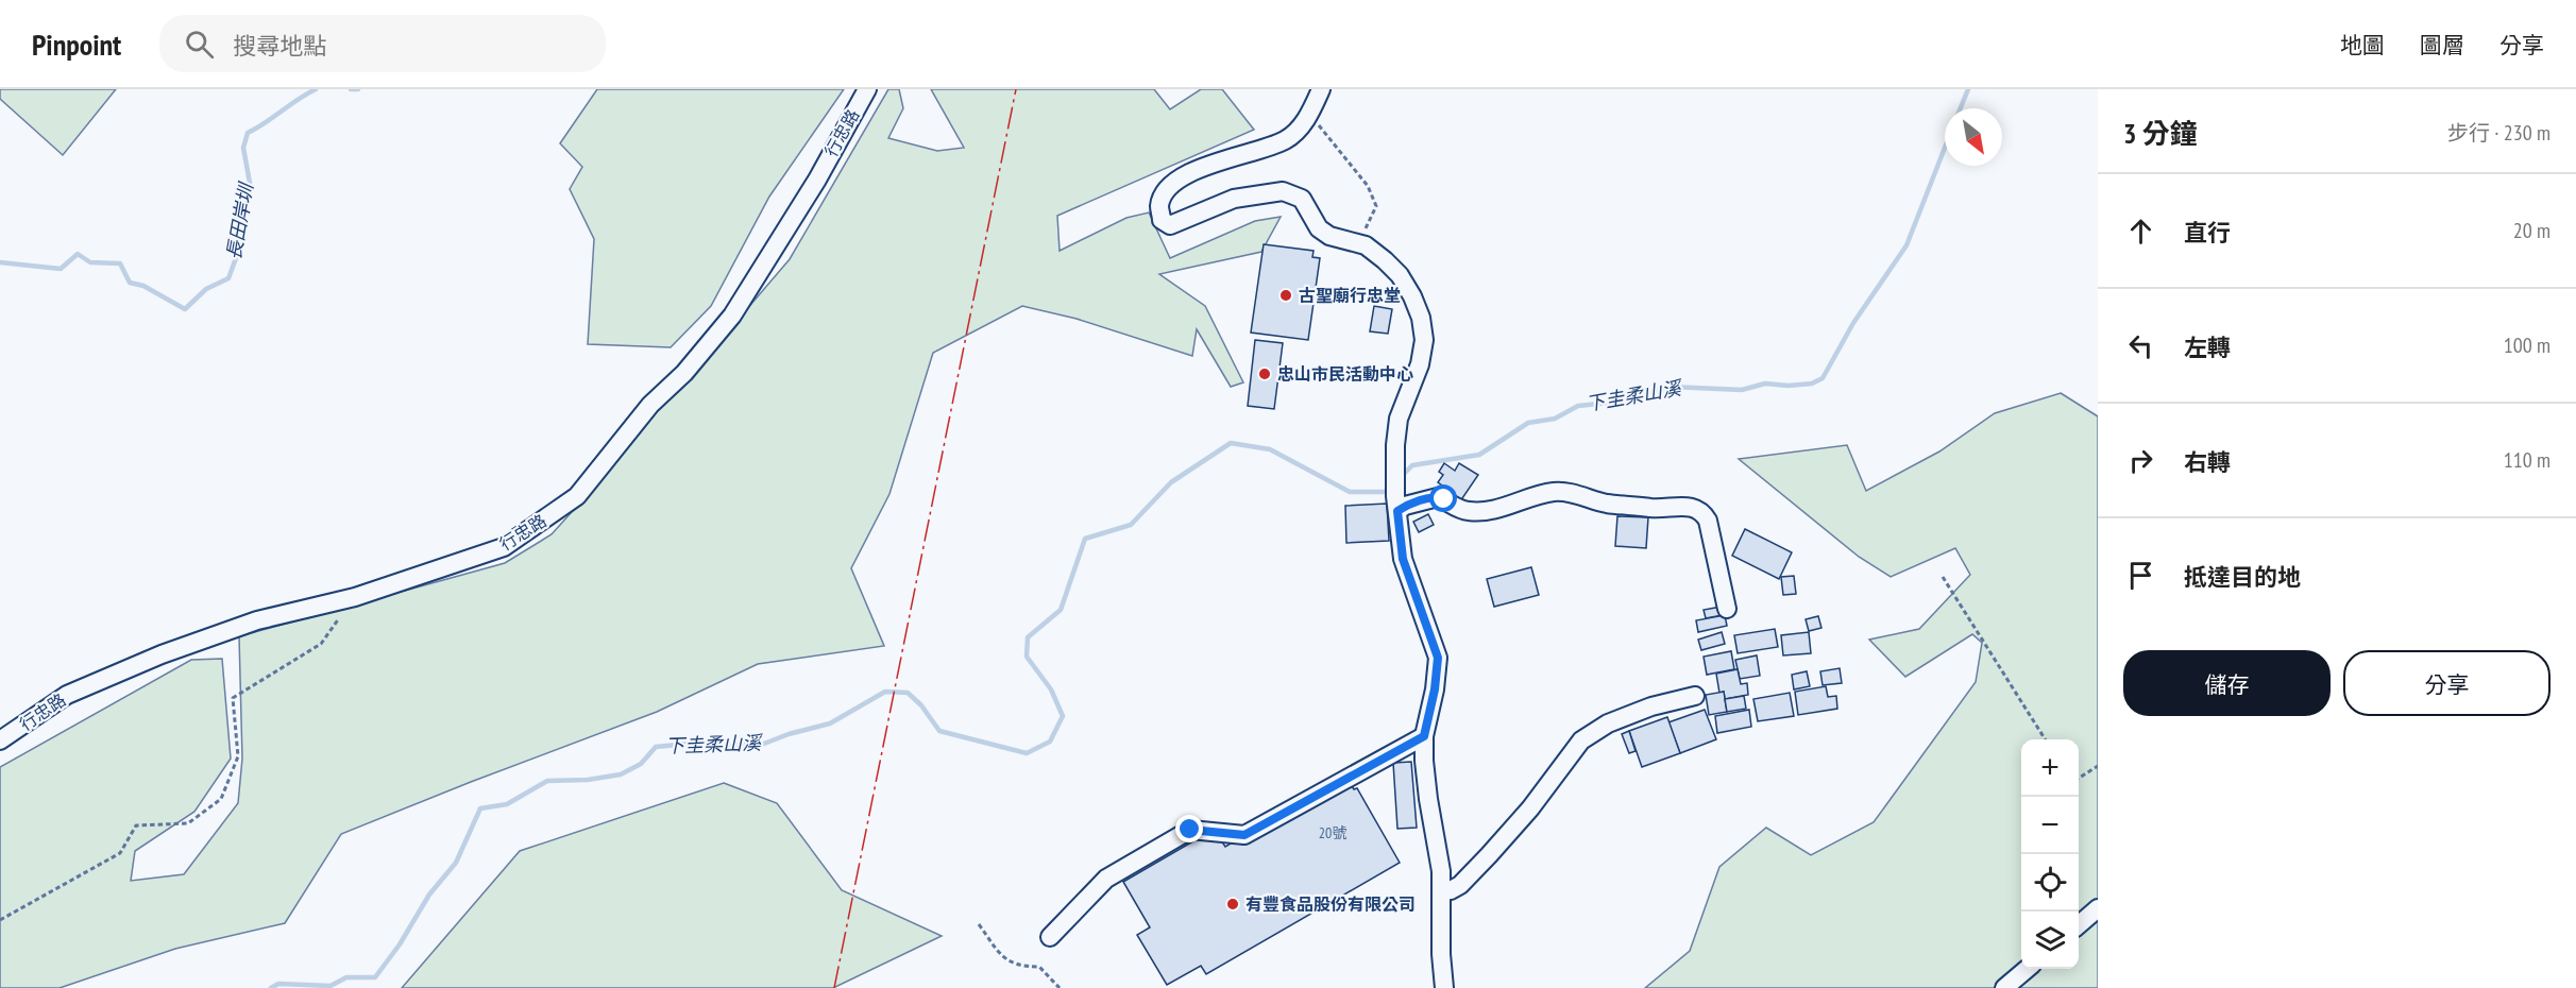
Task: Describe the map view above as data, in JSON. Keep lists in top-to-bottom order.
{
  "streets": {
    "street": ["行忠路"]
  },
  "water": ["長田岸圳", "下圭柔山溪"],
  "places": ["古聖廟行忠堂", "忠山市民活動中心", "有豐食品股份有限公司"],
  "house_numbers": ["20號"],
  "north": "bottom right",
  "page": {
    "header": "Pinpoint",
    "search": "搜尋地點",
    "nav": ["地圖", "圖層", "分享"],
    "heading": ["3 分鐘", "步行 · 230 m"],
    "list": [
      ["直行", "20 m"],
      ["左轉", "100 m"],
      ["右轉", "110 m"],
      "抵達目的地"
    ],
    "buttons": ["儲存", "分享"],
    "map_buttons": ["+", "−"]
  }
}
